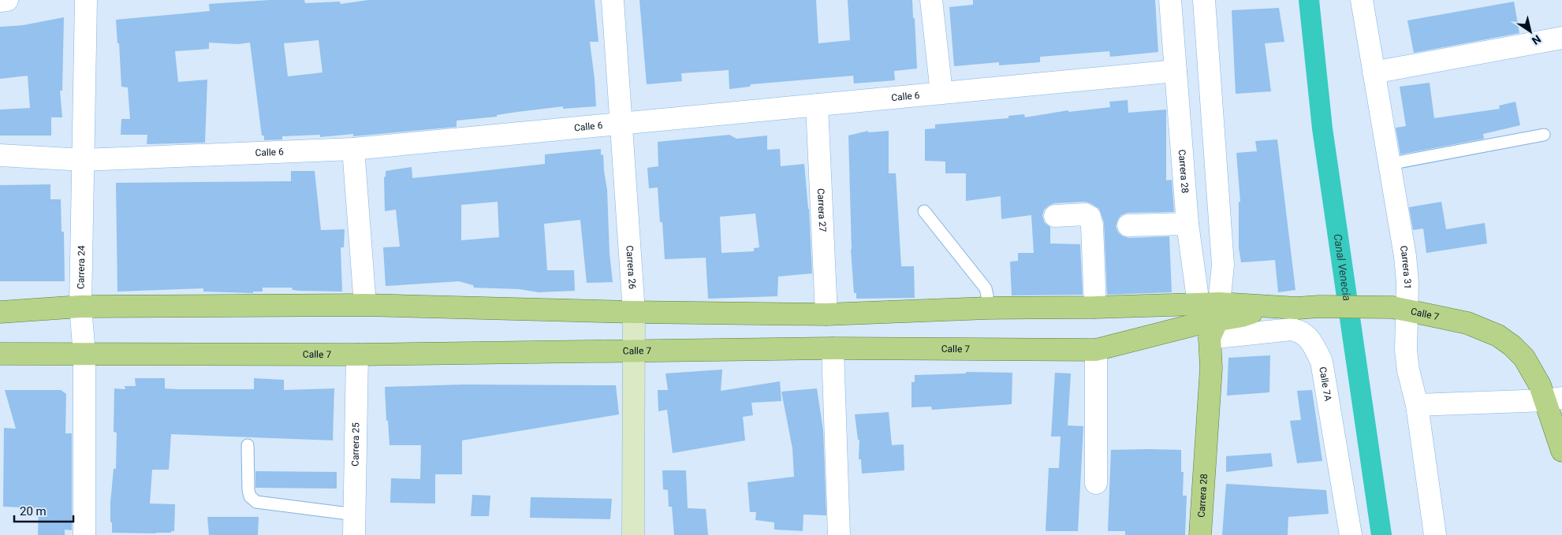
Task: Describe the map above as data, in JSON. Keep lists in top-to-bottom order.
{
  "streets": {
    "main road": ["Carrera 28", "Calle 7"],
    "street": [
      "Calle 6",
      "Carrera 27",
      "Carrera 26",
      "Carrera 31",
      "Carrera 24",
      "Calle 7A",
      "Carrera 25"
    ]
  },
  "crossings": [
    ["Calle 6", "Carrera 28"],
    ["Calle 6", "Carrera 27"],
    ["Calle 6", "Carrera 26"],
    ["Calle 6", "Carrera 24"],
    ["Carrera 28", "Calle 7"],
    ["Carrera 27", "Calle 7"],
    ["Carrera 26", "Calle 7"],
    ["Carrera 31", "Calle 7"],
    ["Carrera 24", "Calle 7"],
    ["Calle 7", "Carrera 25"]
  ],
  "water": ["Canal Venecia"],
  "scale_bar": "20 m",
  "north": "bottom right"
}
